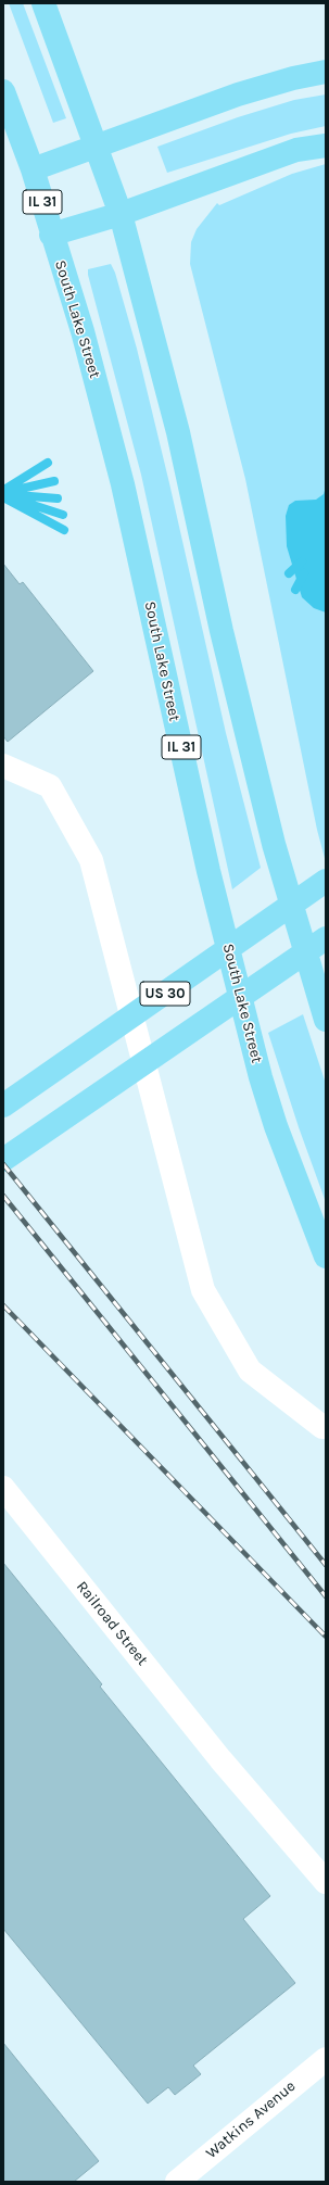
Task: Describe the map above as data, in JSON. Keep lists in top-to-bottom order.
{
  "streets": {
    "main road": ["IL 31", "South Lake Street", "US 30"],
    "street": ["Railroad Street", "Watkins Avenue"]
  }
}
